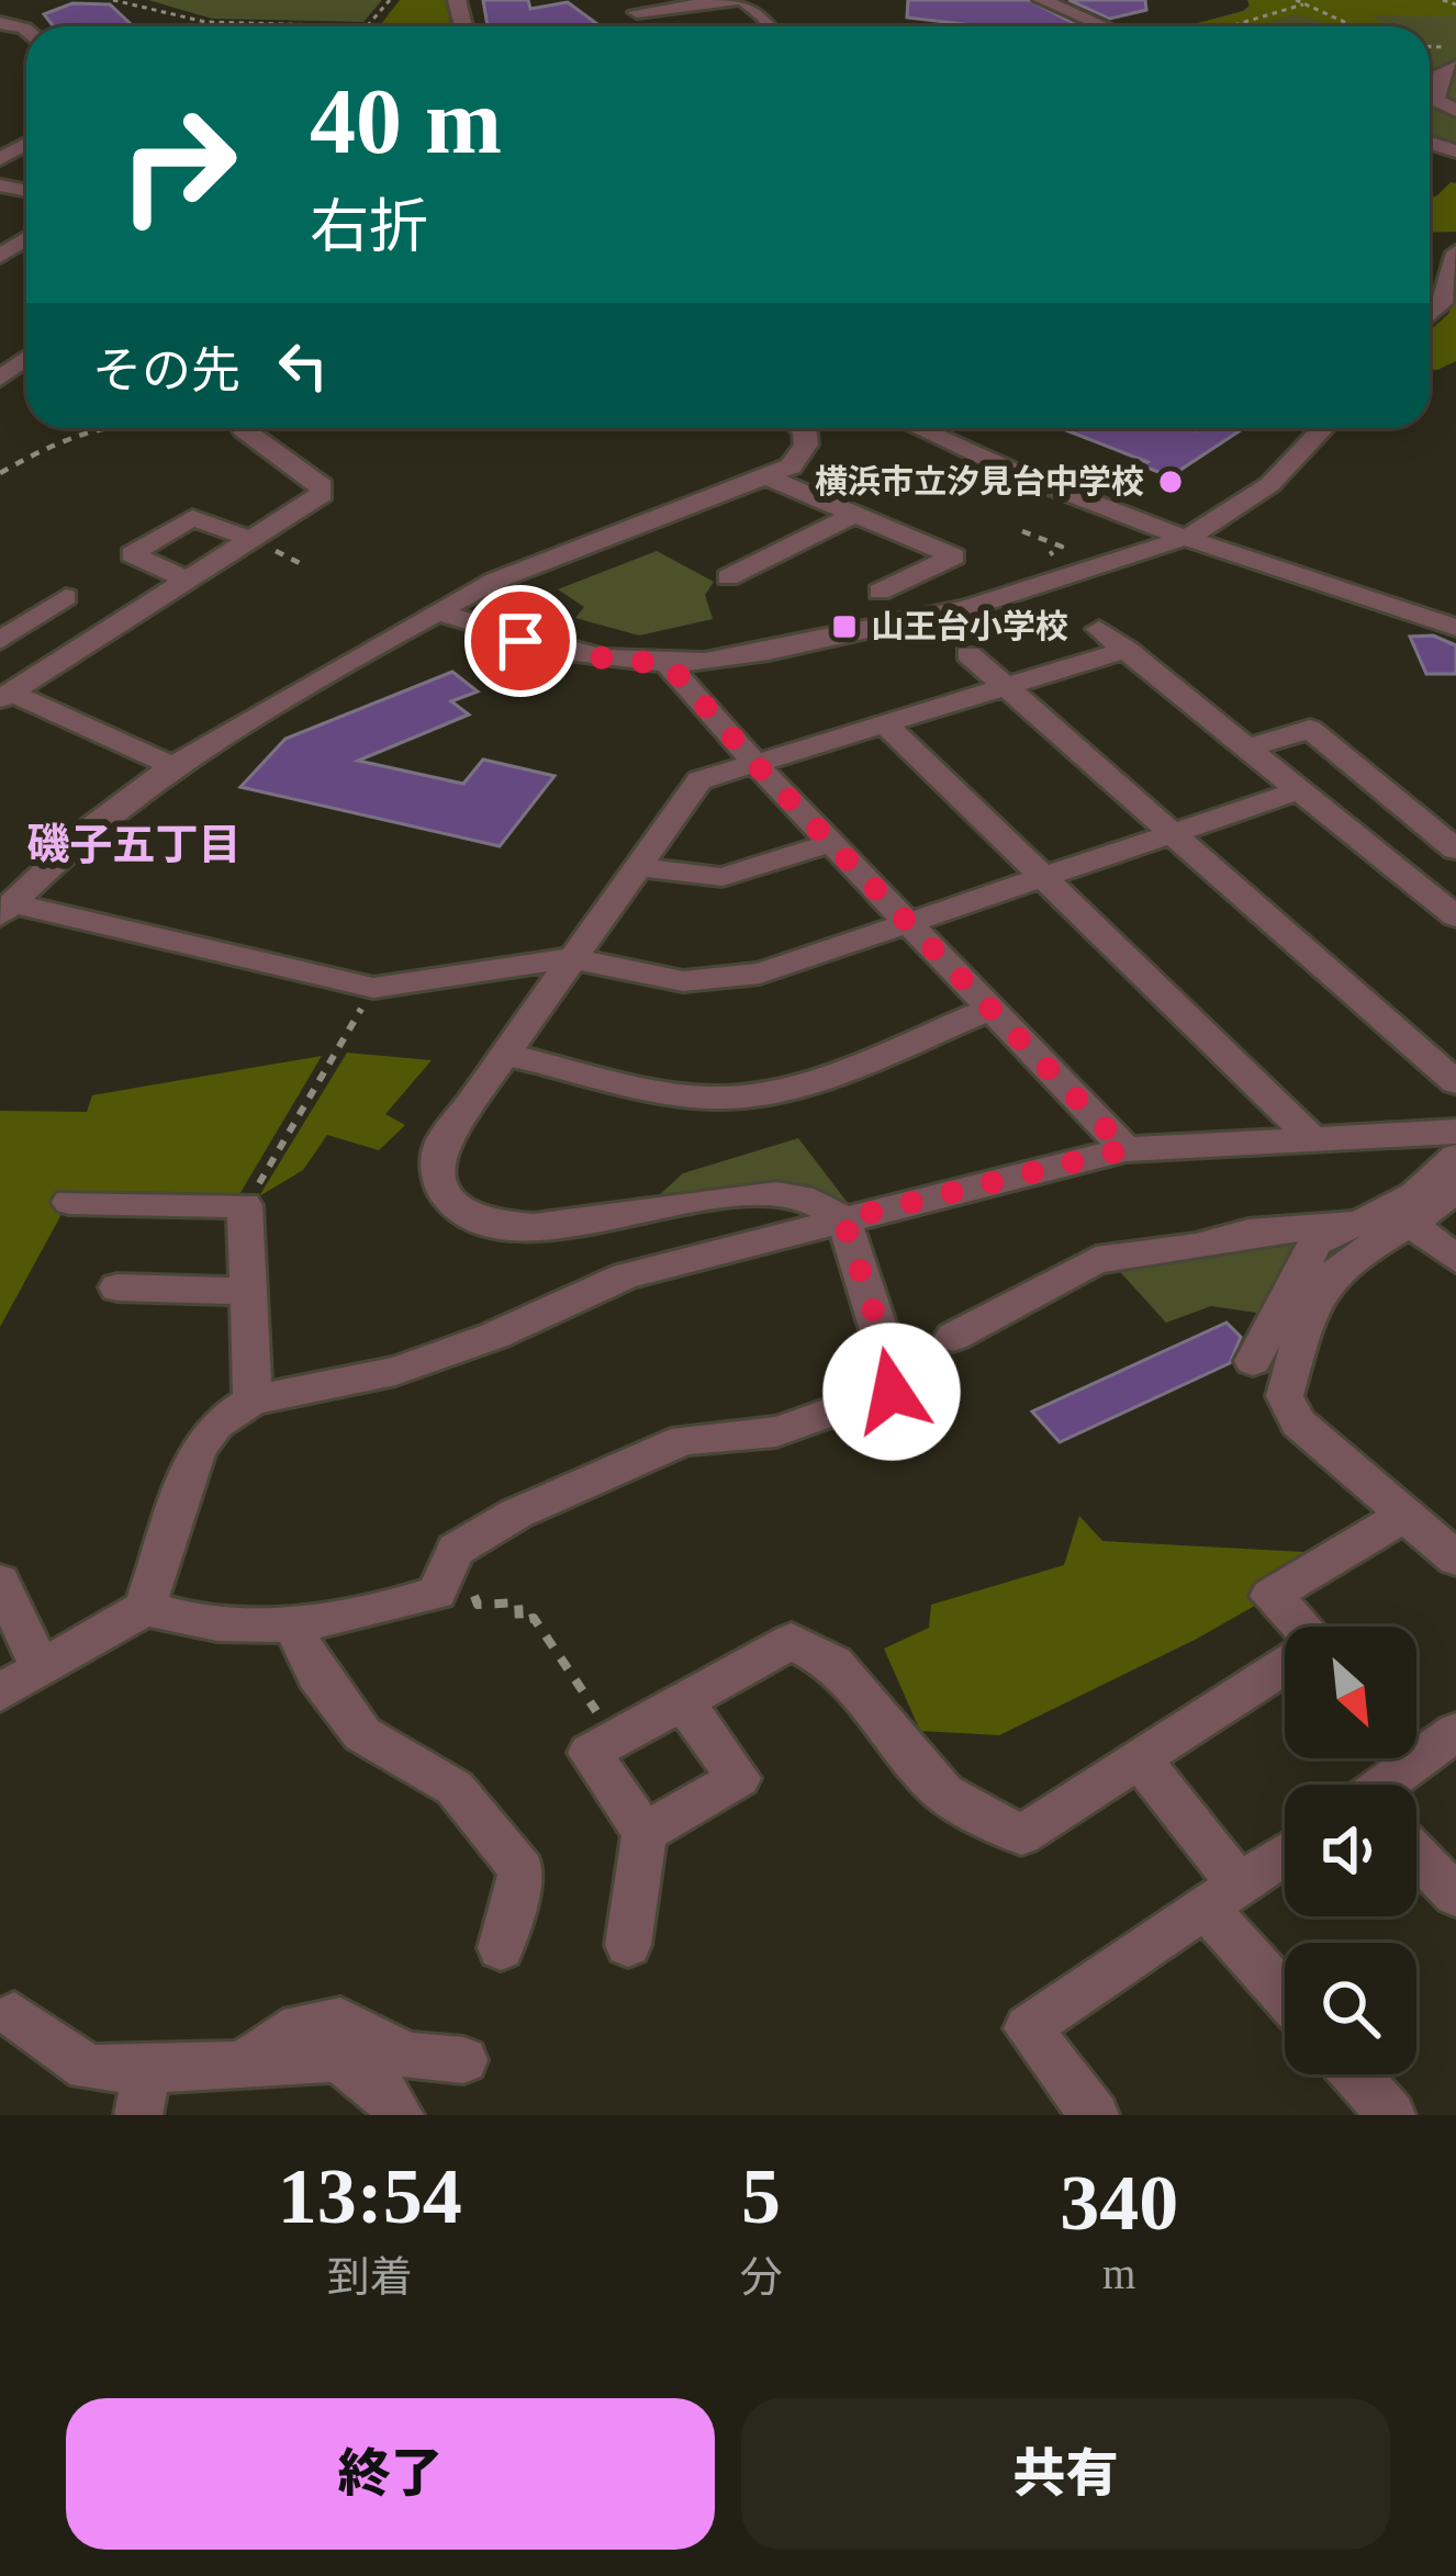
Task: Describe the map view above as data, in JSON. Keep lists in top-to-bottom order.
{
  "districts": ["磯子五丁目"],
  "places": {
    "other": ["横浜市立汐見台中学校"],
    "transit": ["山王台小学校"]
  },
  "north": "bottom right",
  "page": {
    "turn": ["40 m", "右折"],
    "then": "その先",
    "eta": [
      "13:54",
      "到着",
      "5",
      "分",
      "340",
      "m"
    ],
    "buttons": ["終了", "共有"]
  }
}
